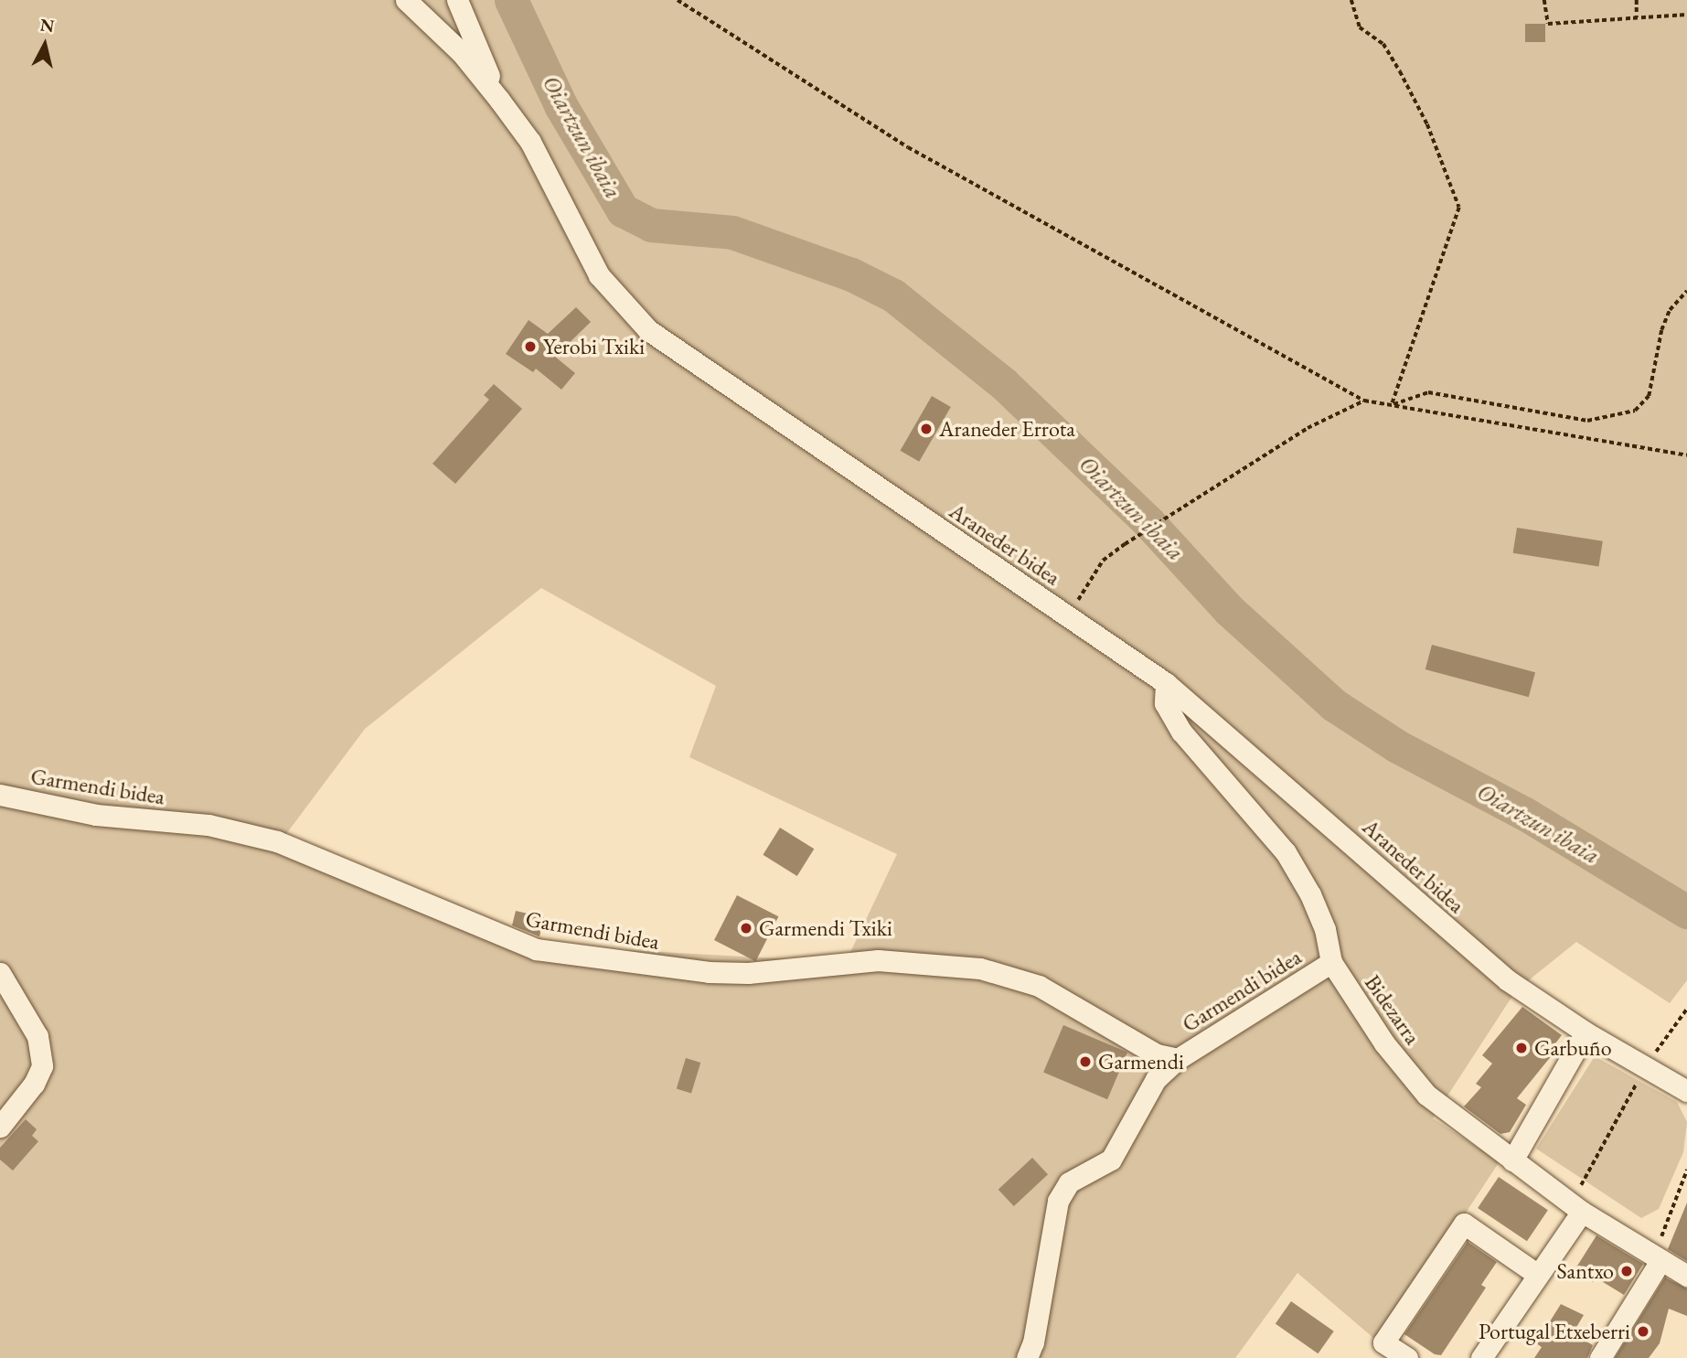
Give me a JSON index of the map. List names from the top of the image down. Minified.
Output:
{"streets":{"street":["Araneder bidea","Garmendi bidea","Bidezarra"]},"crossings":[["Araneder bidea","Bidezarra"],["Garmendi bidea","Bidezarra"]],"water":["Oiartzun ibaia"],"places":["Yerobi Txiki","Araneder Errota","Garmendi Txiki","Garbuño","Garmendi","Santxo","Portugal Etxeberri"],"north":"top"}
